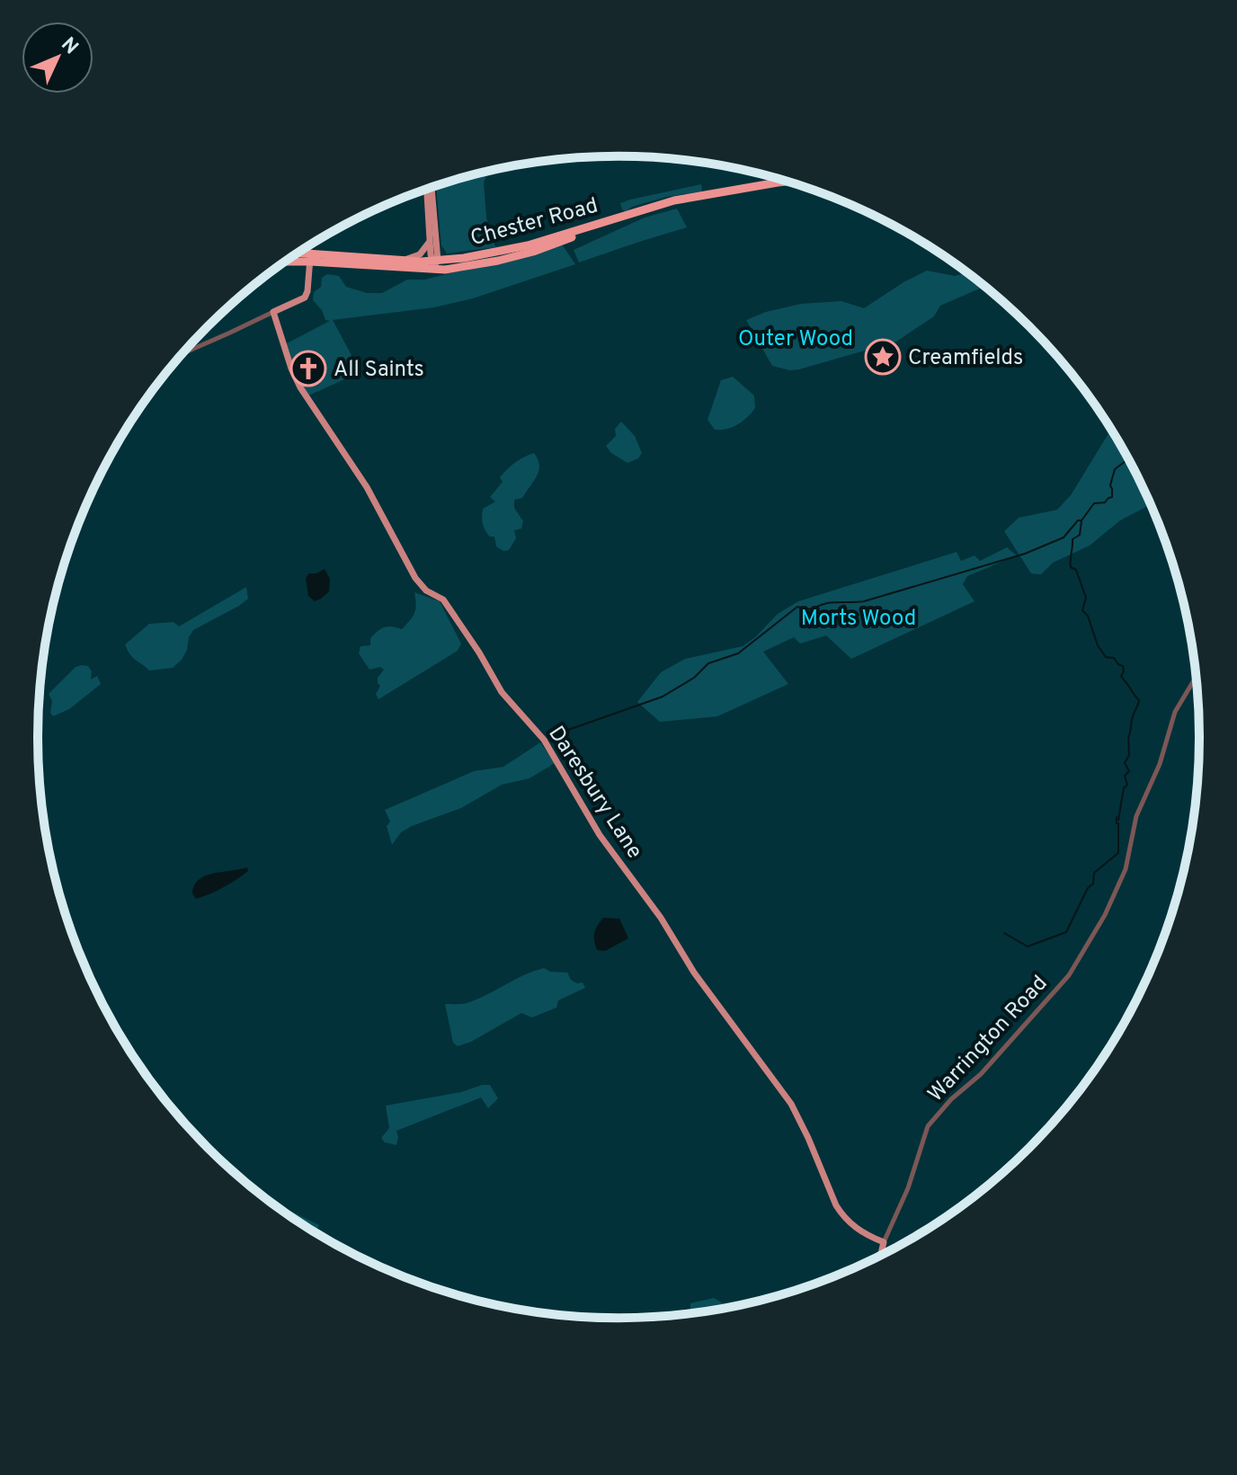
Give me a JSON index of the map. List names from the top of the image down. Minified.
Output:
{"streets":{"highway":["Chester Road"],"main road":["Daresbury Lane"],"street":["Warrington Road"]},"crossings":[["Daresbury Lane","Warrington Road"]],"parks":["Outer Wood","Morts Wood"],"places":{"place":["Creamfields"],"church":["All Saints"]},"north":"top right"}
